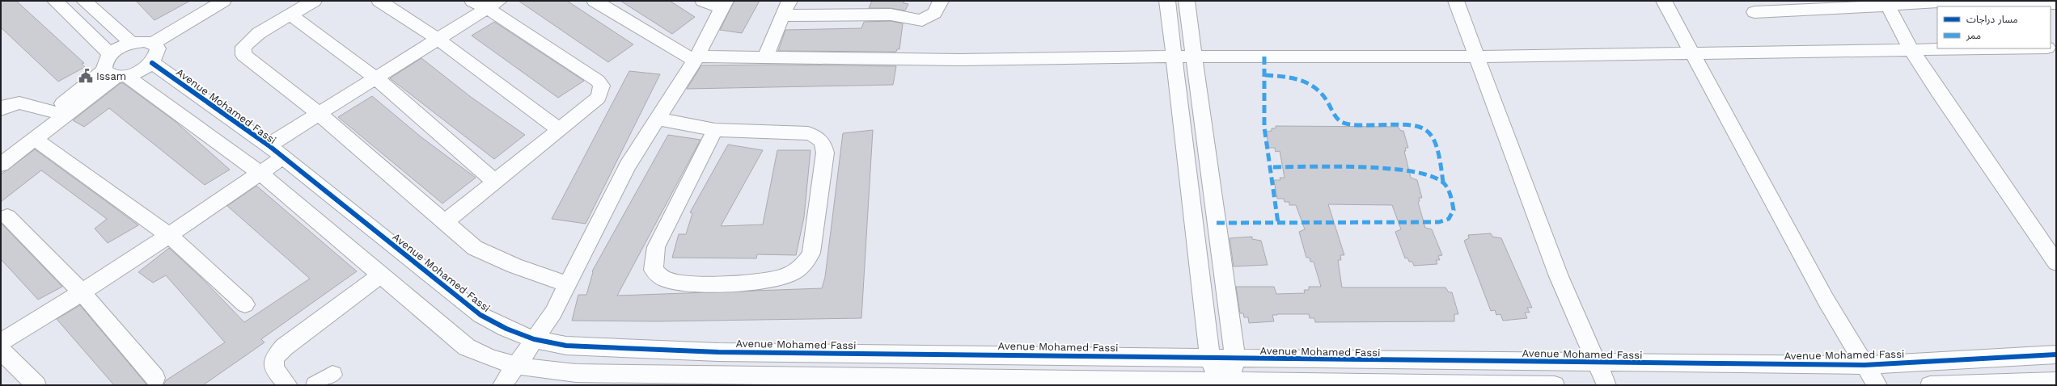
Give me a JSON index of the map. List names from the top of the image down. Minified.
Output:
{"streets":{"street":["Avenue Mohamed Fassi"]},"places":{"public building":["Issam"]},"legend":["مسار دراجات","ممر"]}
